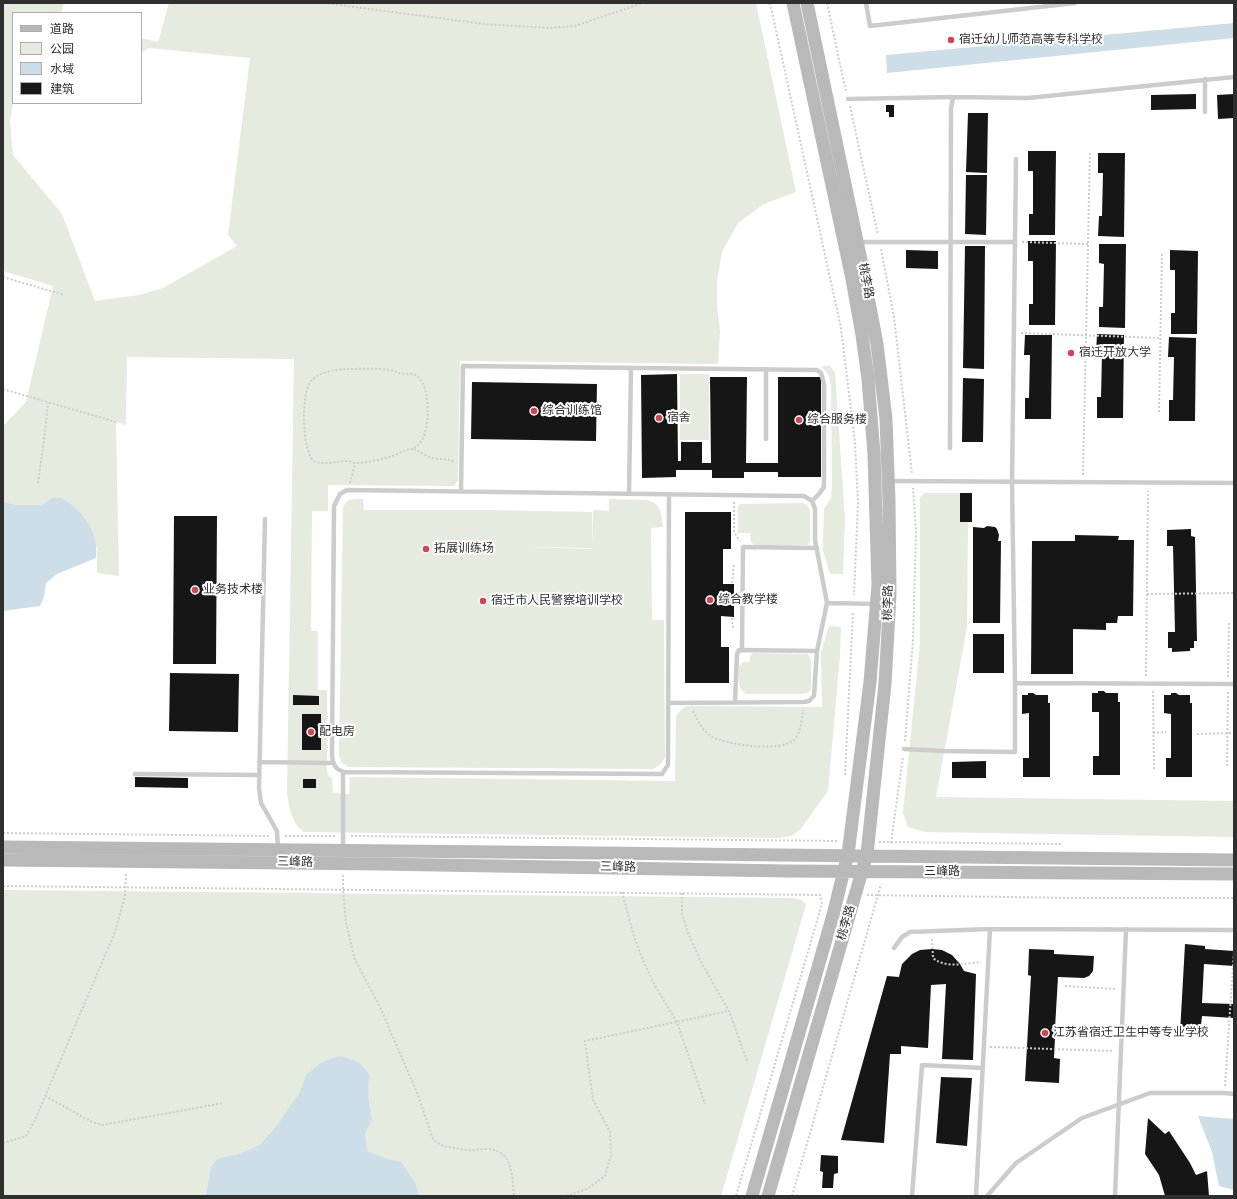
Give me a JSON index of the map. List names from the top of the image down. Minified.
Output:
{"streets":{"main road":["桃李路","三峰路"]},"crossings":[["桃李路","三峰路"]],"places":["宿迁幼儿师范高等专科学校","宿迁开放大学","综合训练馆","宿舍","综合服务楼","拓展训练场","业务技术楼","综合教学楼","宿迁市人民警察培训学校","配电房","江苏省宿迁卫生中等专业学校"],"legend":["道路","公园","水域","建筑"]}
